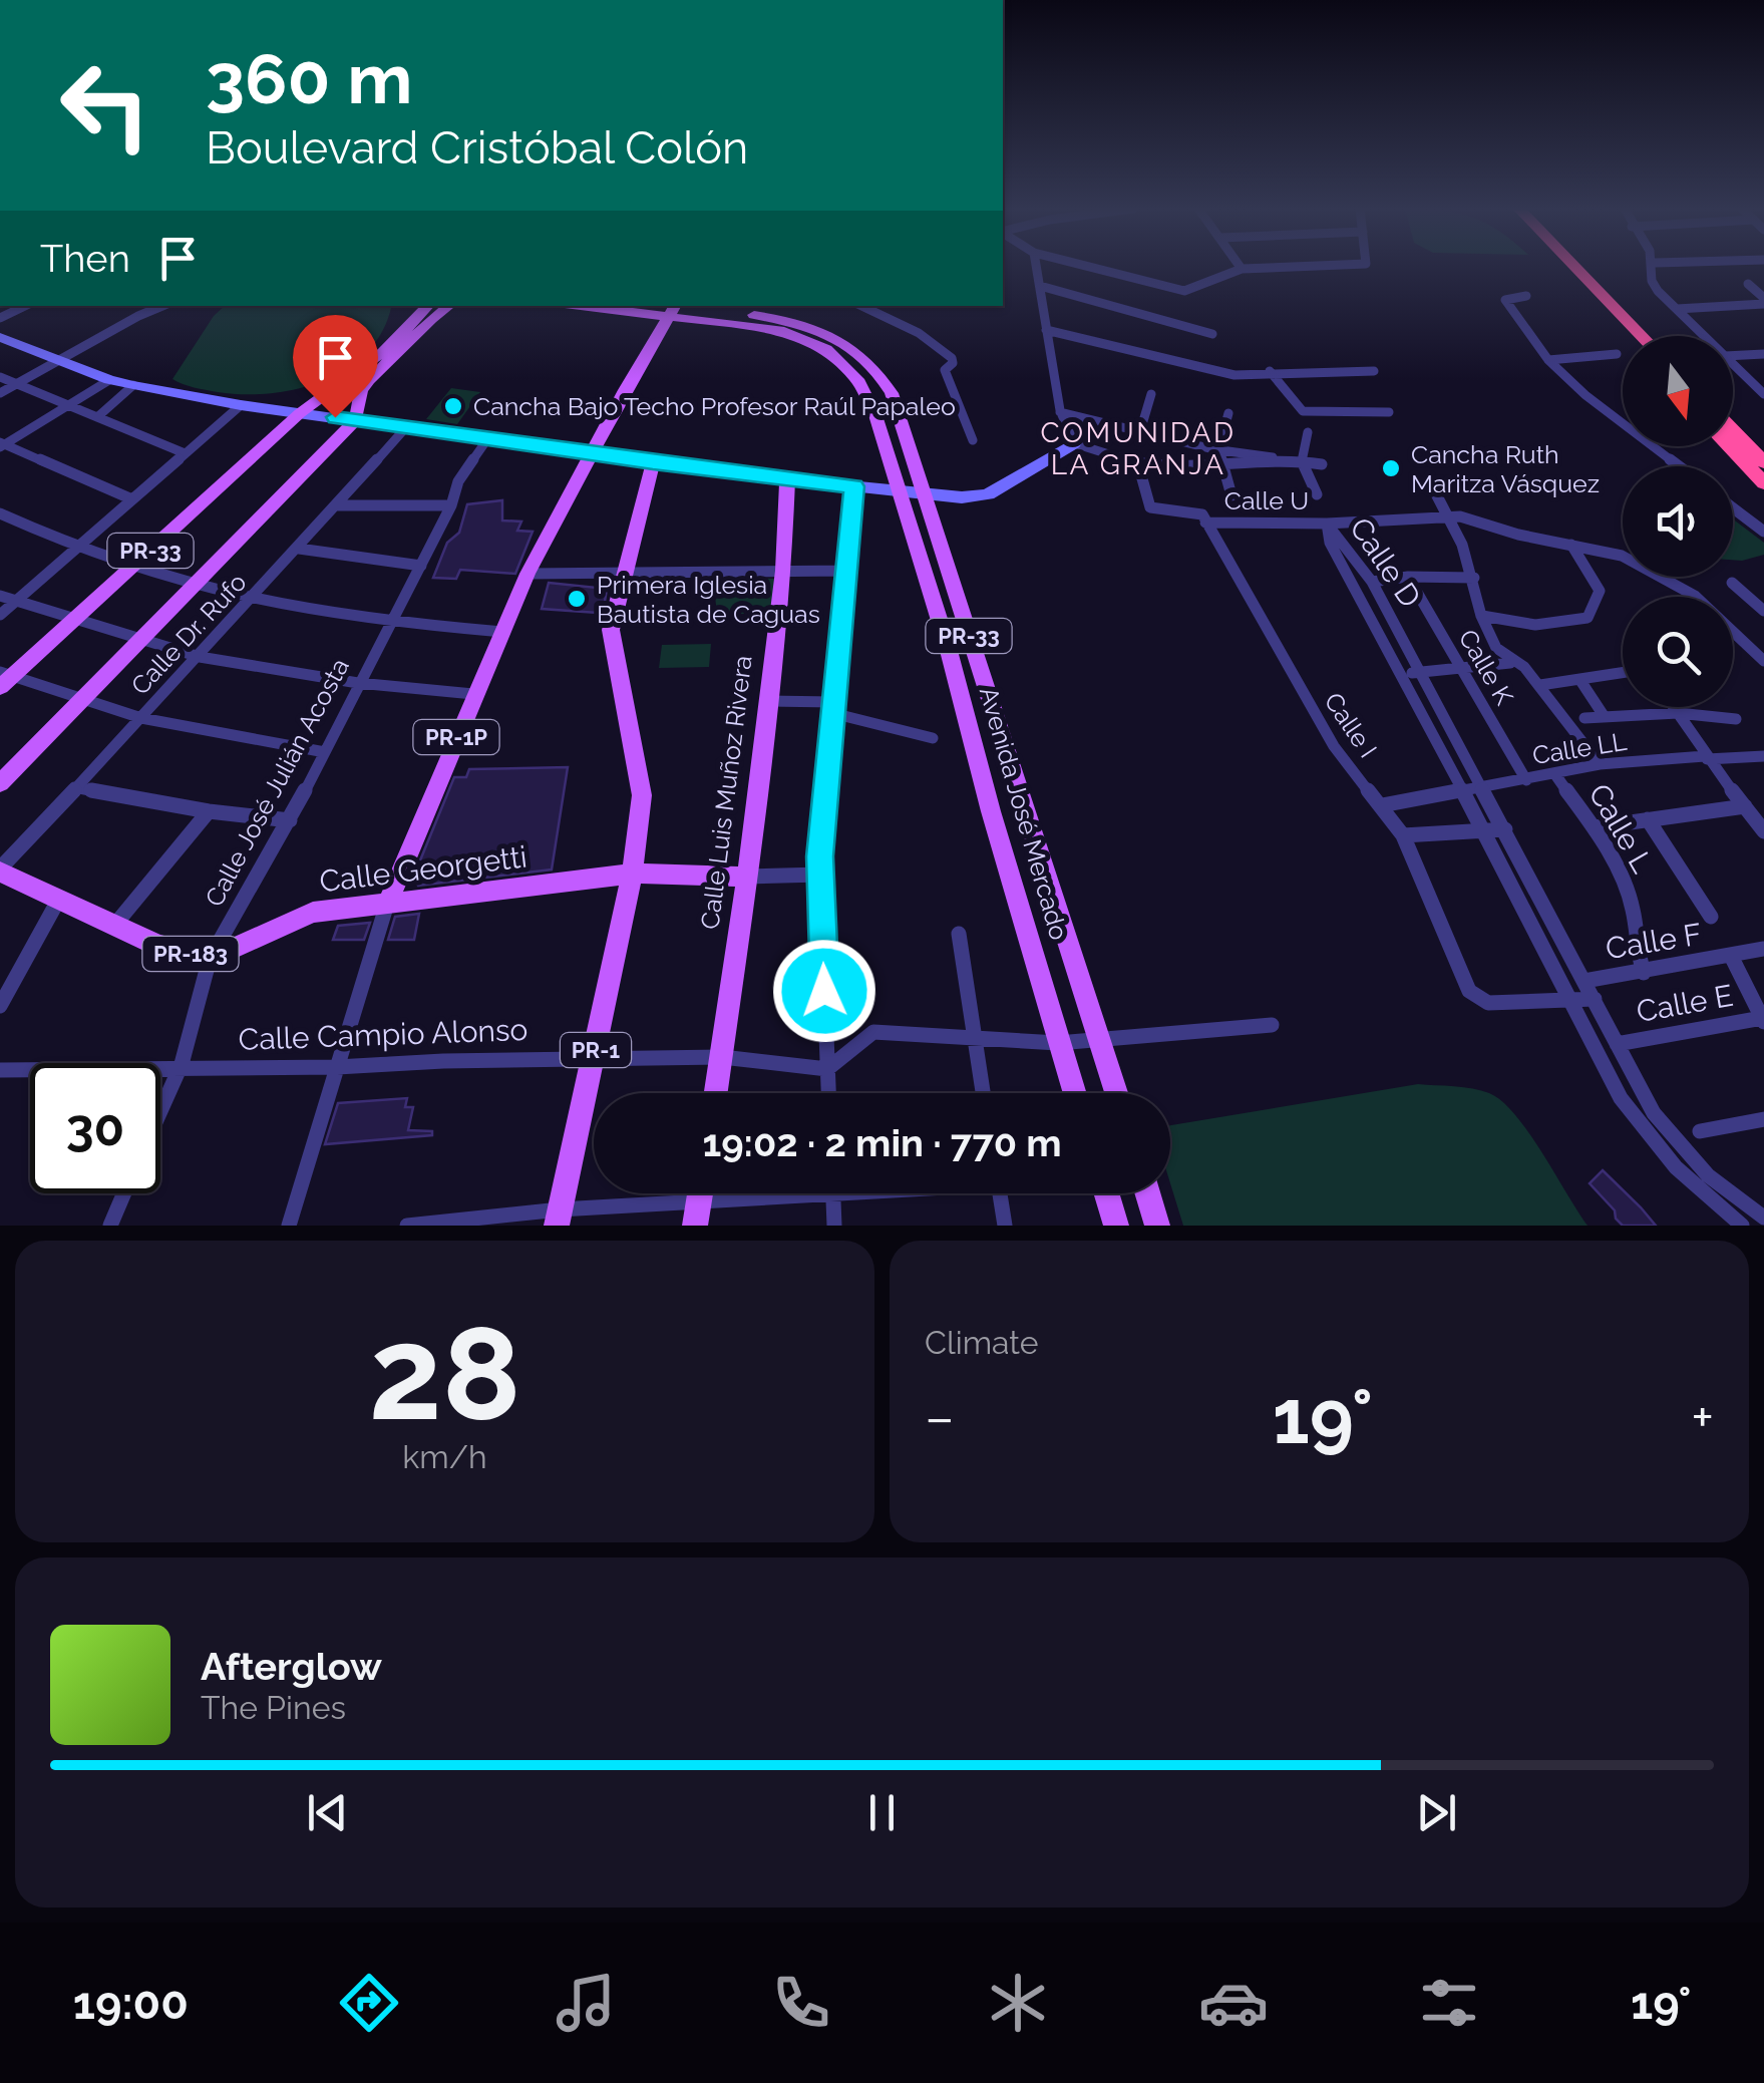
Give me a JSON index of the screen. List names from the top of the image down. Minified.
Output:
{"streets":{"main road":["PR-33","PR-1P","Calle Luis Muñoz Rivera","Avenida José Mercado","Calle Georgetti","PR-183","PR-1"],"street":["Calle U","Calle D","Calle Dr. Rufo","Calle K","Calle I","Calle LL","Calle José Julián Acosta","Calle L","Calle F","Calle E","Calle Campio Alonso"]},"crossings":[["Calle U","Calle D"],["Calle U","Calle I"],["Calle D","Calle I"],["Calle D","Calle LL"],["Calle D","Calle F"],["Calle D","Calle E"],["Calle Dr. Rufo","PR-183"],["Calle K","Calle LL"],["Calle I","Calle LL"],["PR-1P","Calle Georgetti"],["Calle LL","Calle L"],["Calle José Julián Acosta","Calle Georgetti"],["Calle José Julián Acosta","PR-183"],["Calle José Julián Acosta","Calle Campio Alonso"],["Calle Luis Muñoz Rivera","Calle Georgetti"],["Calle Luis Muñoz Rivera","Calle Campio Alonso"],["Calle L","Calle F"],["Calle Georgetti","PR-183"],["Calle Georgetti","PR-1"],["Calle Campio Alonso","PR-1"]],"districts":["COMUNIDAD LA GRANJA"],"places":["Cancha Bajo Techo Profesor Raúl Papaleo","Cancha Ruth Maritza Vásquez","Primera Iglesia Bautista de Caguas"],"north":"bottom","page":{"turn":["360 m","Boulevard Cristóbal Colón"],"then":"Then","limit":"30","trip":"19:02 · 2 min · 770 m","tile":[["28","km/h"],"Climate"],"heat":["−","19°","+"],"song":["Afterglow","The Pines"],"tabs":["19:00","19°"]}}
